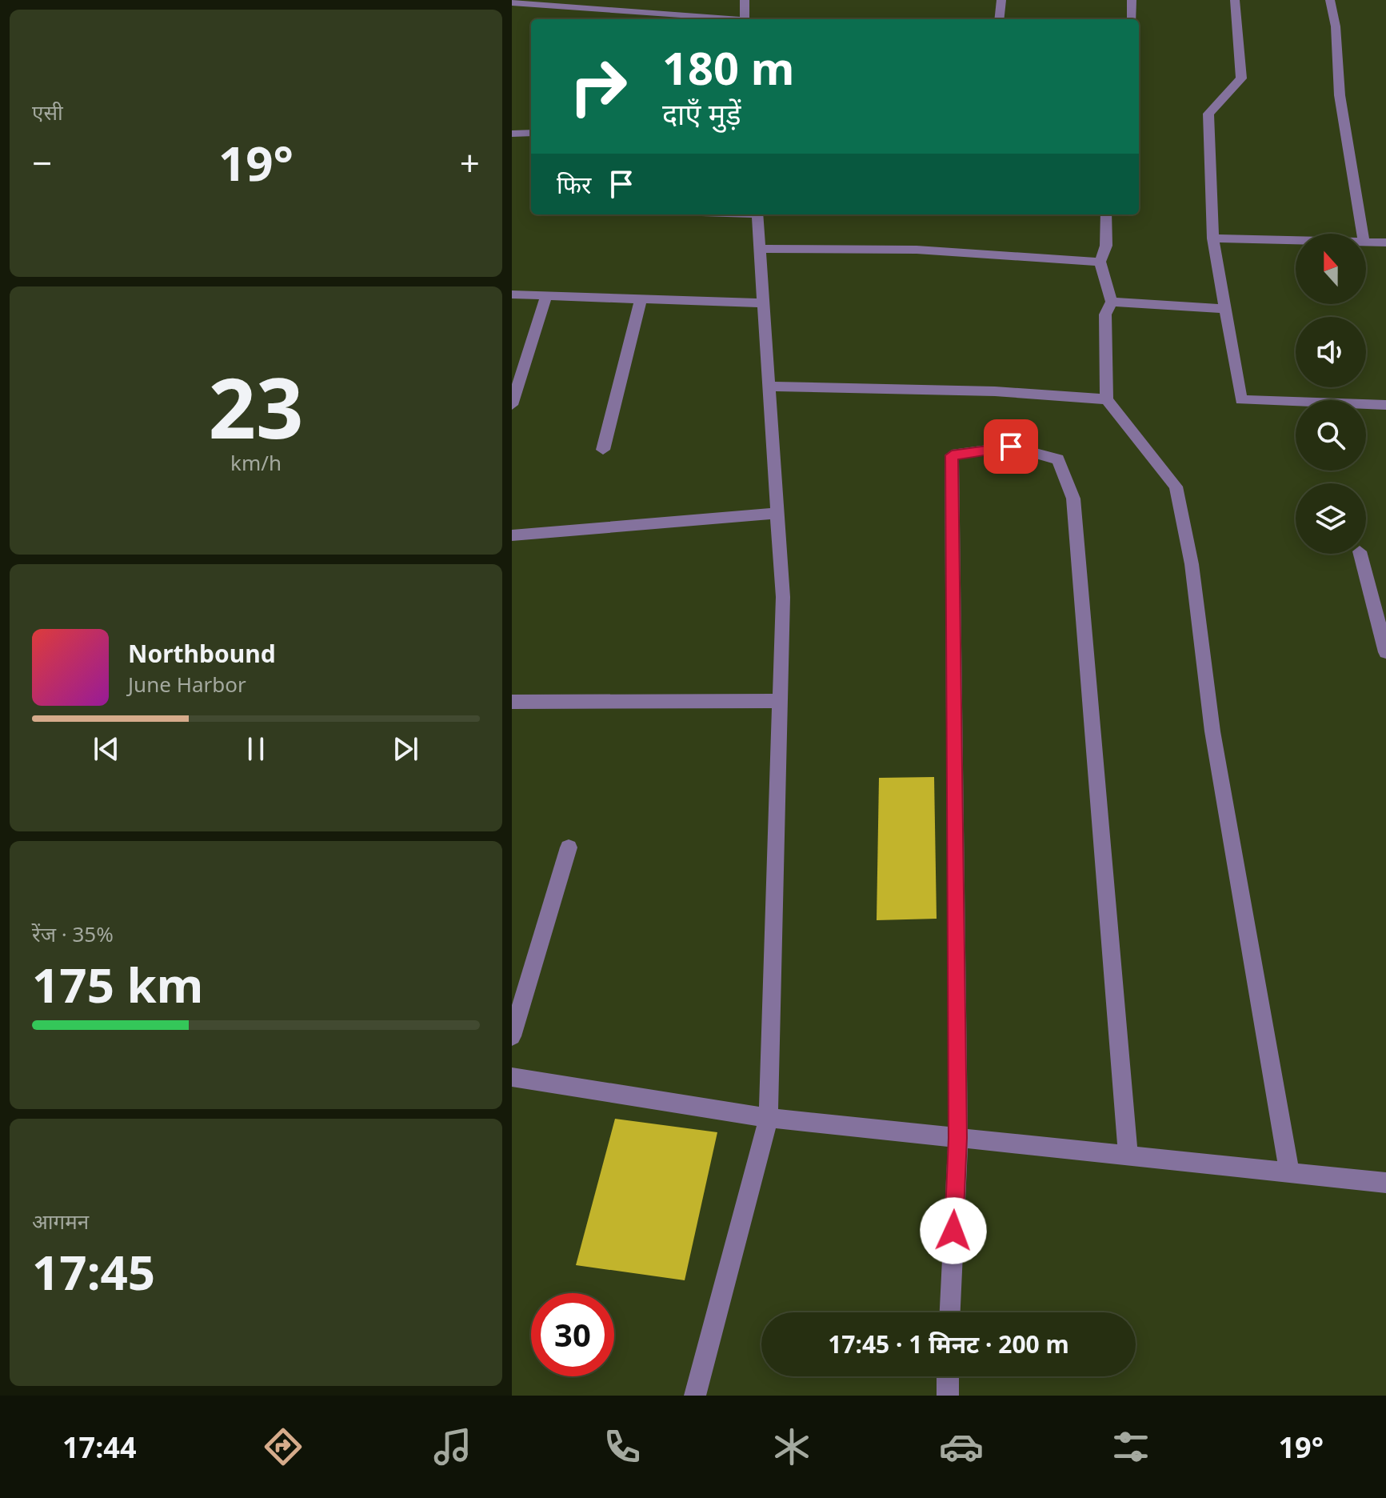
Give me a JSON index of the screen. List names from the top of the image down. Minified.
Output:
{"north":"top","page":{"tile":["एसी",["23","km/h"],["रेंज · 35%","175 km"],["आगमन","17:45"]],"turn":["180 m","दाएँ मुड़ें"],"heat":["−","19°","+"],"then":"फिर","song":["Northbound","June Harbor"],"limit":"30","trip":"17:45 · 1 मिनट · 200 m","tabs":["17:44","19°"]}}
